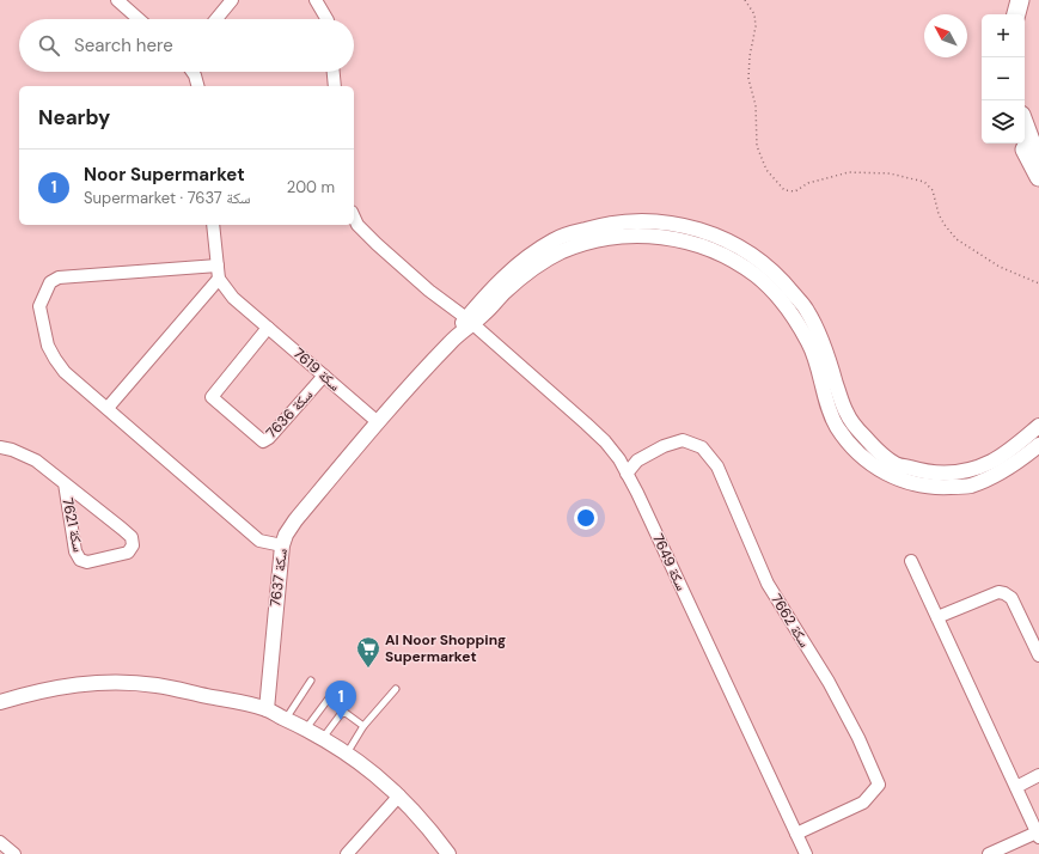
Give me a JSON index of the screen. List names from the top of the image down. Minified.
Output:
{"streets":{"street":["سكة 7619","سكة 7636","سكة 7621","سكة 7649","سكة 7637","سكة 7662"]},"crossings":[["سكة 7619","سكة 7636"],["سكة 7619","سكة 7637"],["سكة 7649","سكة 7662"]],"places":{"supermarket":["Al Noor Shopping Supermarket"]},"north":"top left","page":{"map_buttons":["+","−"],"search":"Search here","heading":"Nearby","list":[{"mark":"1","name":"Noor Supermarket","note":"Supermarket · سكة 7637","value":"200 m"}],"pins":"1"}}
